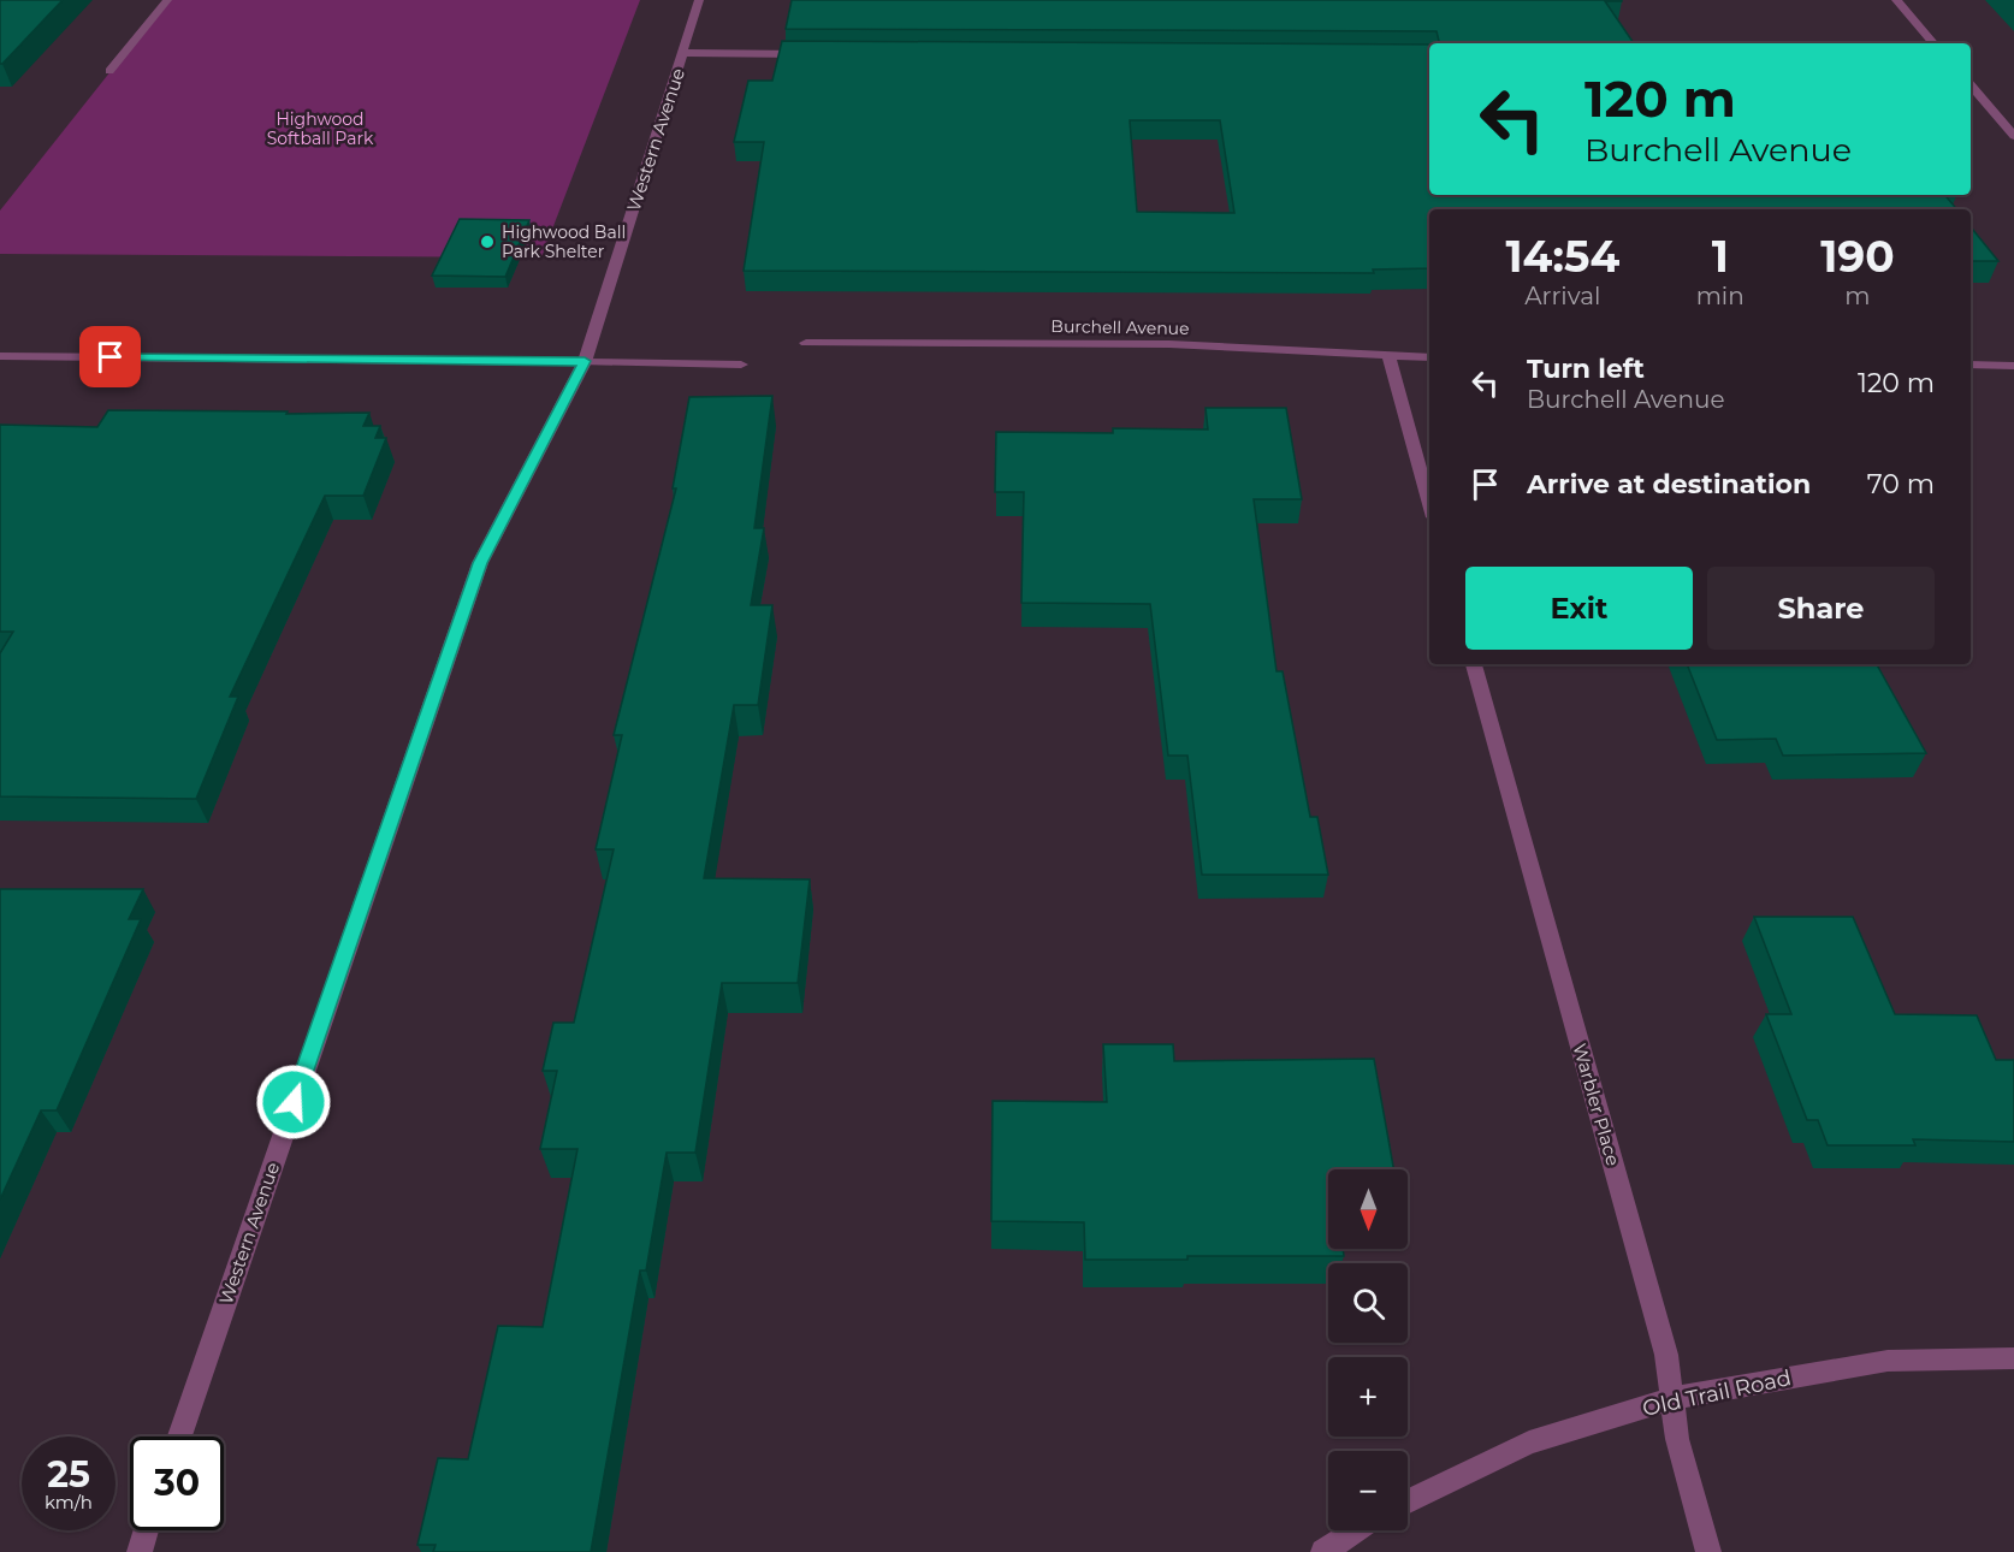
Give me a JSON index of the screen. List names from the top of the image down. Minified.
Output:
{"streets":{"street":["Western Avenue","Burchell Avenue","Warbler Place","Old Trail Road"]},"crossings":[["Warbler Place","Old Trail Road"]],"parks":["Highwood Softball Park"],"places":["Highwood Ball Park Shelter"],"north":"bottom","page":{"turn":["120 m","Burchell Avenue"],"eta":["14:54","Arrival","1","min","190","m"],"list":[{"name":"Turn left","note":"Burchell Avenue","value":"120 m"},{"name":"Arrive at destination","value":"70 m"}],"buttons":["Exit","Share"],"map_buttons":["+","−"],"speed":"25 km/h","limit":"30"}}
